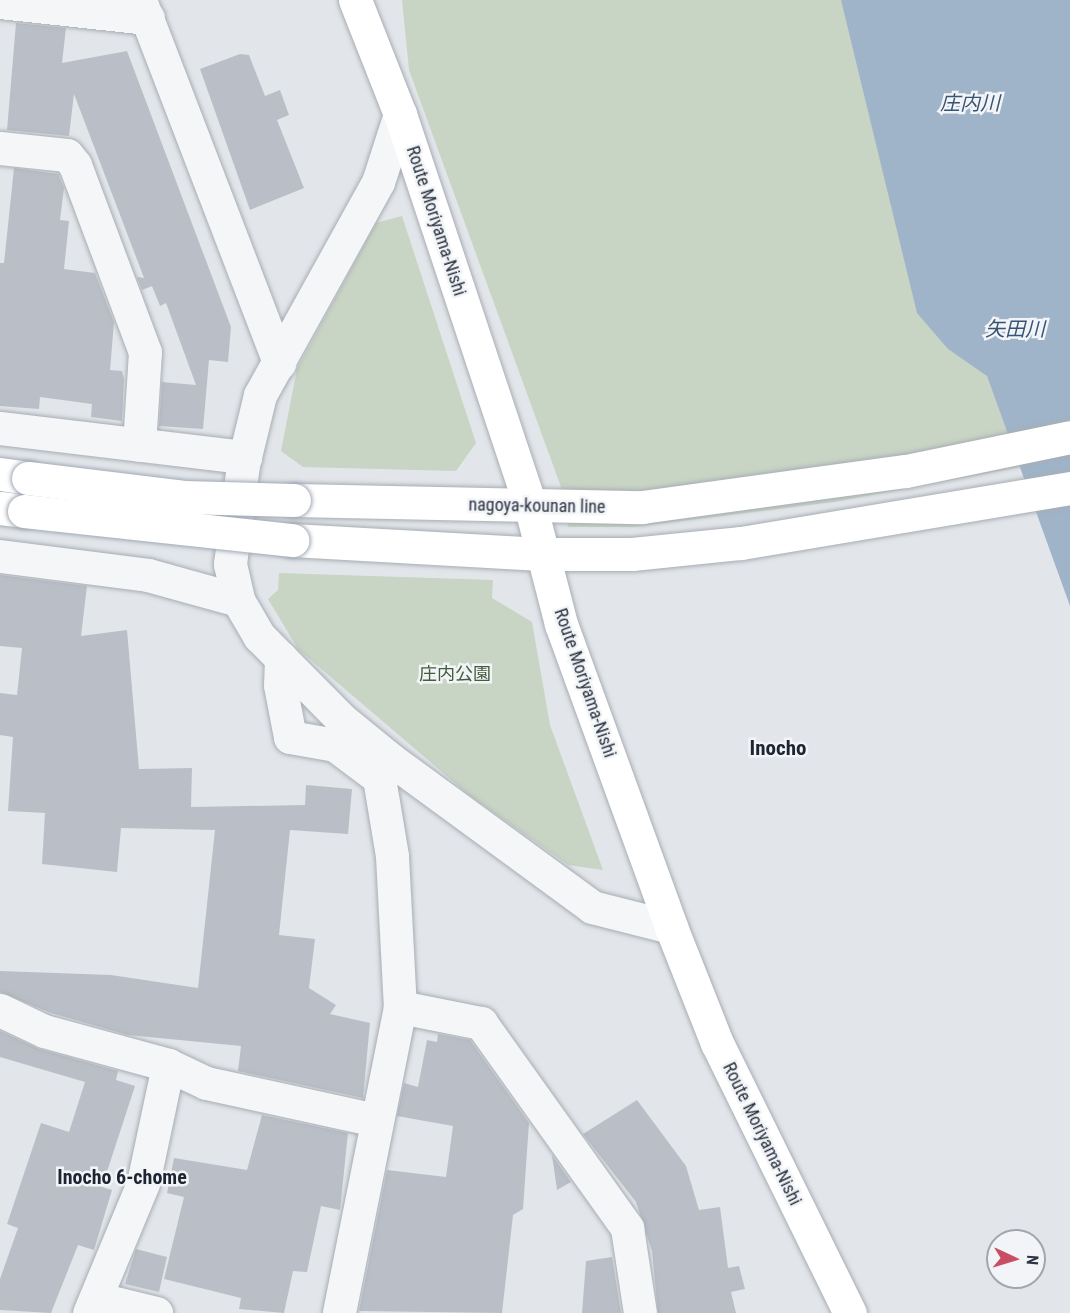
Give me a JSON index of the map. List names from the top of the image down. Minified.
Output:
{"streets":{"main road":["Route Moriyama-Nishi","nagoya-kounan line"]},"crossings":[["Route Moriyama-Nishi","nagoya-kounan line"]],"districts":["Inocho","Inocho 6-chome"],"water":["庄内川","矢田川"],"parks":["庄内公園"],"north":"right"}
